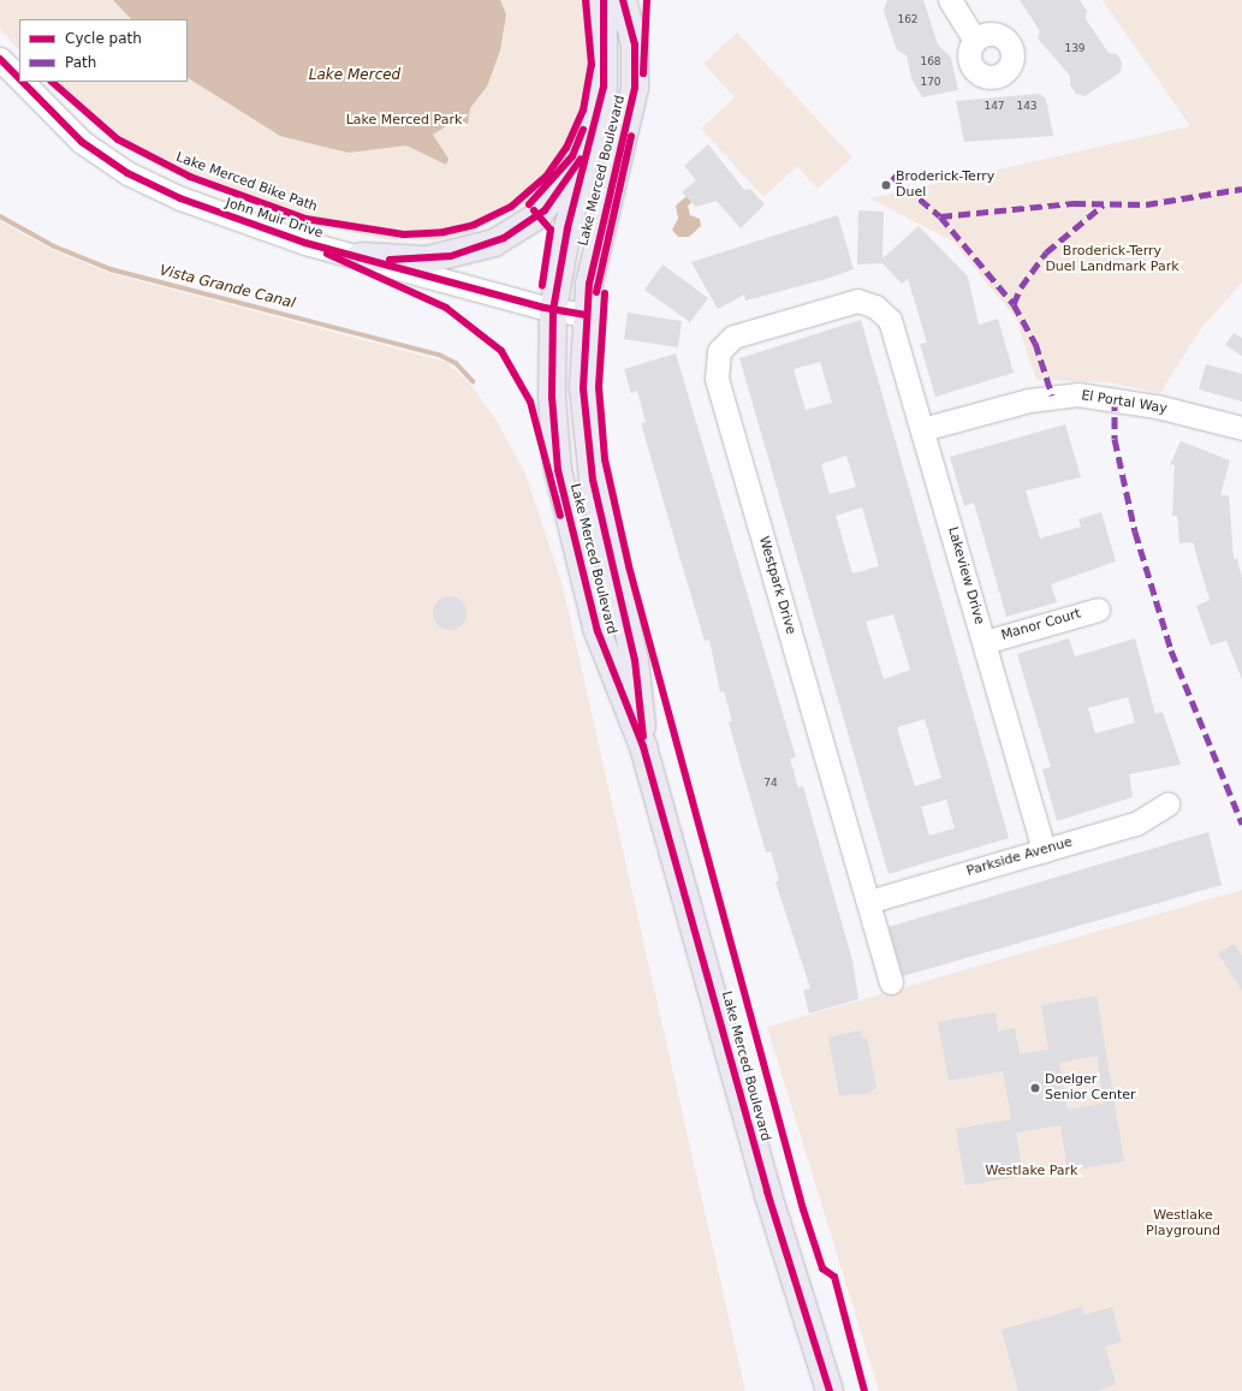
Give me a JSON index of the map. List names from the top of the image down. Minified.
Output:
{"streets":{"main road":["Lake Merced Boulevard"],"street":["John Muir Drive","El Portal Way","Lakeview Drive","Westpark Drive","Manor Court","Parkside Avenue"],"cycle path":["Lake Merced Bike Path"]},"crossings":[["Lake Merced Boulevard","John Muir Drive"],["El Portal Way","Lakeview Drive"],["Lakeview Drive","Westpark Drive"],["Lakeview Drive","Manor Court"],["Lakeview Drive","Parkside Avenue"],["Westpark Drive","Parkside Avenue"]],"water":["Lake Merced","Vista Grande Canal"],"parks":["Lake Merced Park","Broderick-Terry Duel Landmark Park","Westlake Park","Westlake Playground"],"places":["Broderick-Terry Duel","Doelger Senior Center"],"house_numbers":["162","139","168","170","147","143","74"],"legend":["Cycle path","Path"]}
